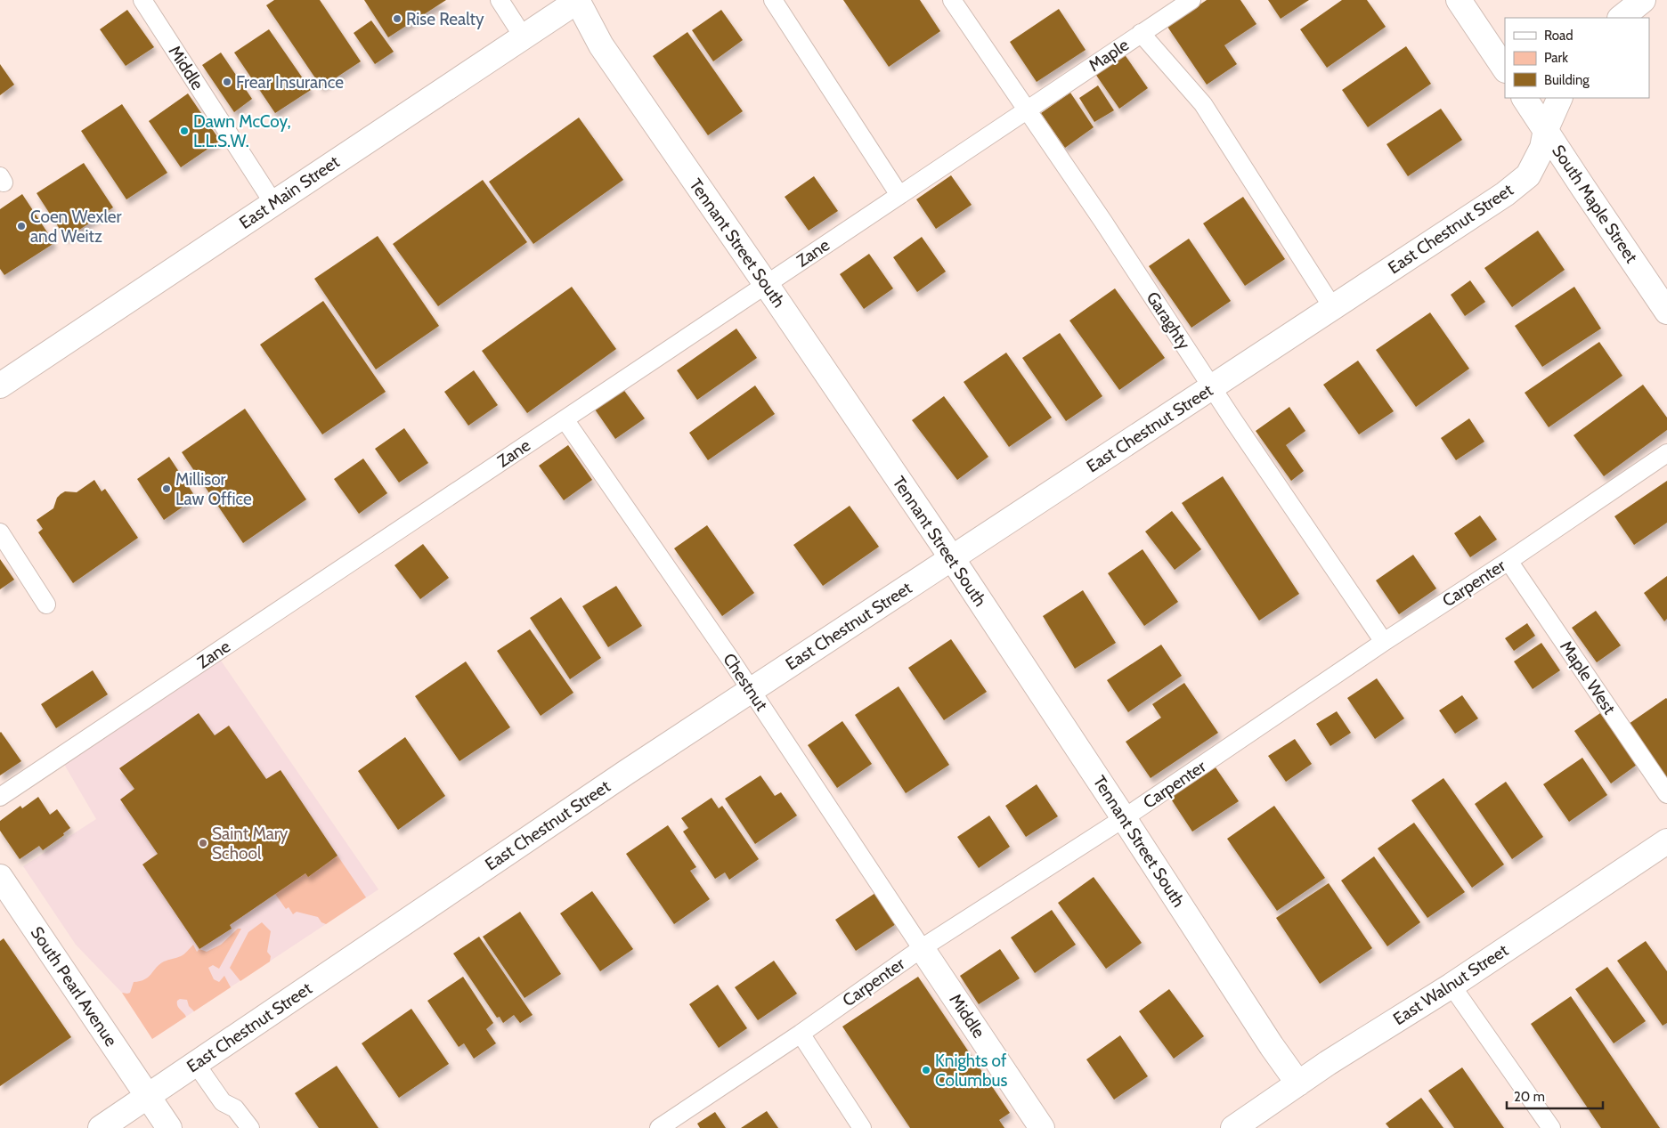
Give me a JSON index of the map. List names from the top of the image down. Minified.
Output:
{"streets":{"street":["Middle","East Main Street","South Maple Street","East Chestnut Street","Tennant Street South","East Walnut Street","South Pearl Avenue"],"lane":["Maple","Zane","Garaghty","Carpenter","Maple West","Chestnut"]},"crossings":[["Maple","Zane"],["Maple","Garaghty"],["Middle","East Main Street"],["Middle","Carpenter"],["Middle","Chestnut"],["East Main Street","Tennant Street South"],["South Maple Street","East Chestnut Street"],["East Chestnut Street","Tennant Street South"],["East Chestnut Street","Garaghty"],["East Chestnut Street","Chestnut"],["East Chestnut Street","South Pearl Avenue"],["Tennant Street South","Zane"],["Tennant Street South","Carpenter"],["Tennant Street South","East Walnut Street"],["Zane","Garaghty"],["Zane","Chestnut"],["Garaghty","Carpenter"],["Carpenter","Maple West"],["Carpenter","Chestnut"]],"places":["Rise Realty","Frear Insurance","Dawn McCoy, L.L.S.W.","Coen Wexler and Weitz","Millisor Law Office","Saint Mary School","Knights of Columbus"],"legend":["Road","Park","Building"],"scale_bar":"20 m"}
